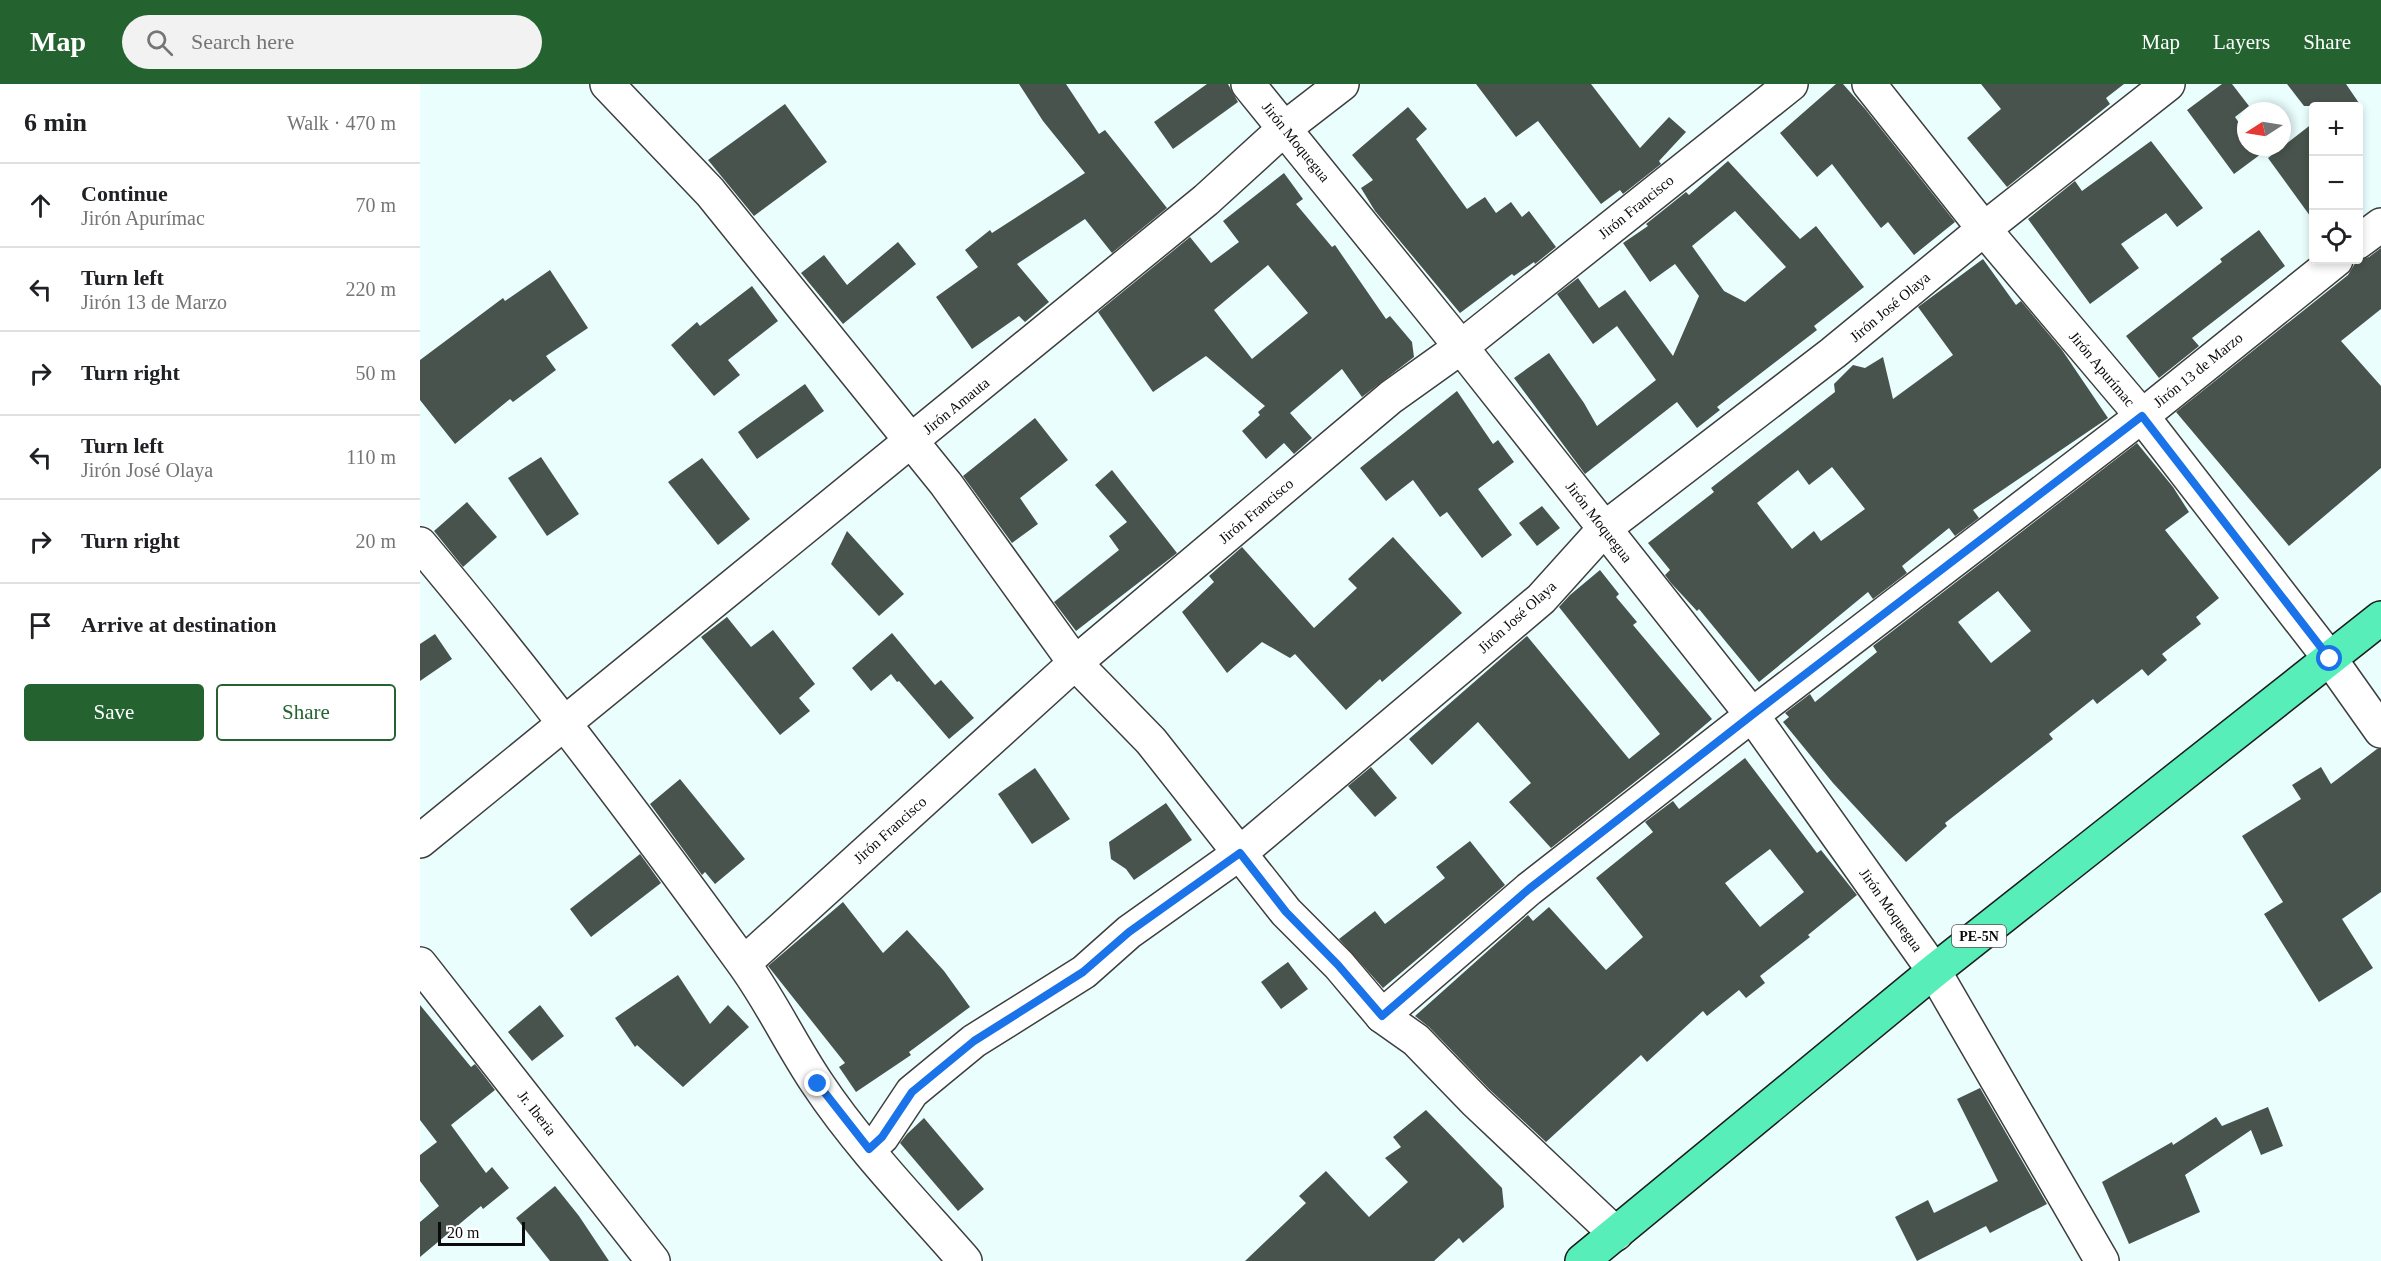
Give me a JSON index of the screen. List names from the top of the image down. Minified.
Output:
{"streets":{"highway":["PE-5N"],"street":["Jirón Moquegua","Jirón Francisco","Jirón José Olaya","Jirón Apurímac","Jirón 13 de Marzo","Jirón Amauta","Jr. Iberia"]},"crossings":[["Jirón Moquegua","Jirón Francisco"],["Jirón Moquegua","Jirón José Olaya"],["Jirón Moquegua","Jirón 13 de Marzo"],["Jirón Moquegua","Jirón Amauta"],["Jirón Moquegua","PE-5N"],["Jirón José Olaya","Jirón Apurímac"],["Jirón Apurímac","Jirón 13 de Marzo"],["Jirón Apurímac","PE-5N"]],"scale_bar":"20 m","north":"left","page":{"header":"Map","search":"Search here","nav":["Map","Layers","Share"],"heading":["6 min","Walk · 470 m"],"map_buttons":["+","−"],"list":[["Continue","Jirón Apurímac","70 m"],["Turn left","Jirón 13 de Marzo","220 m"],["Turn right","50 m"],["Turn left","Jirón José Olaya","110 m"],["Turn right","20 m"],"Arrive at destination"],"buttons":["Save","Share"],"scale":"20 m"}}
